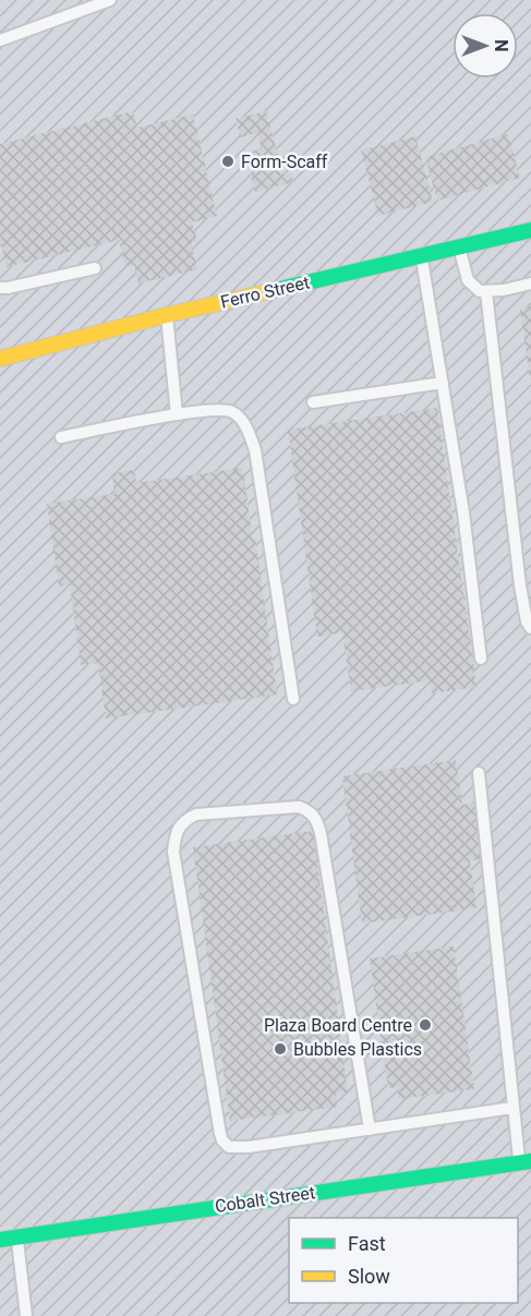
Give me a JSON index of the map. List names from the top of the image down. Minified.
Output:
{"streets":{"street":["Ferro Street","Cobalt Street"]},"places":["Form-Scaff","Plaza Board Centre","Bubbles Plastics"],"legend":["Fast","Slow"],"north":"right"}
